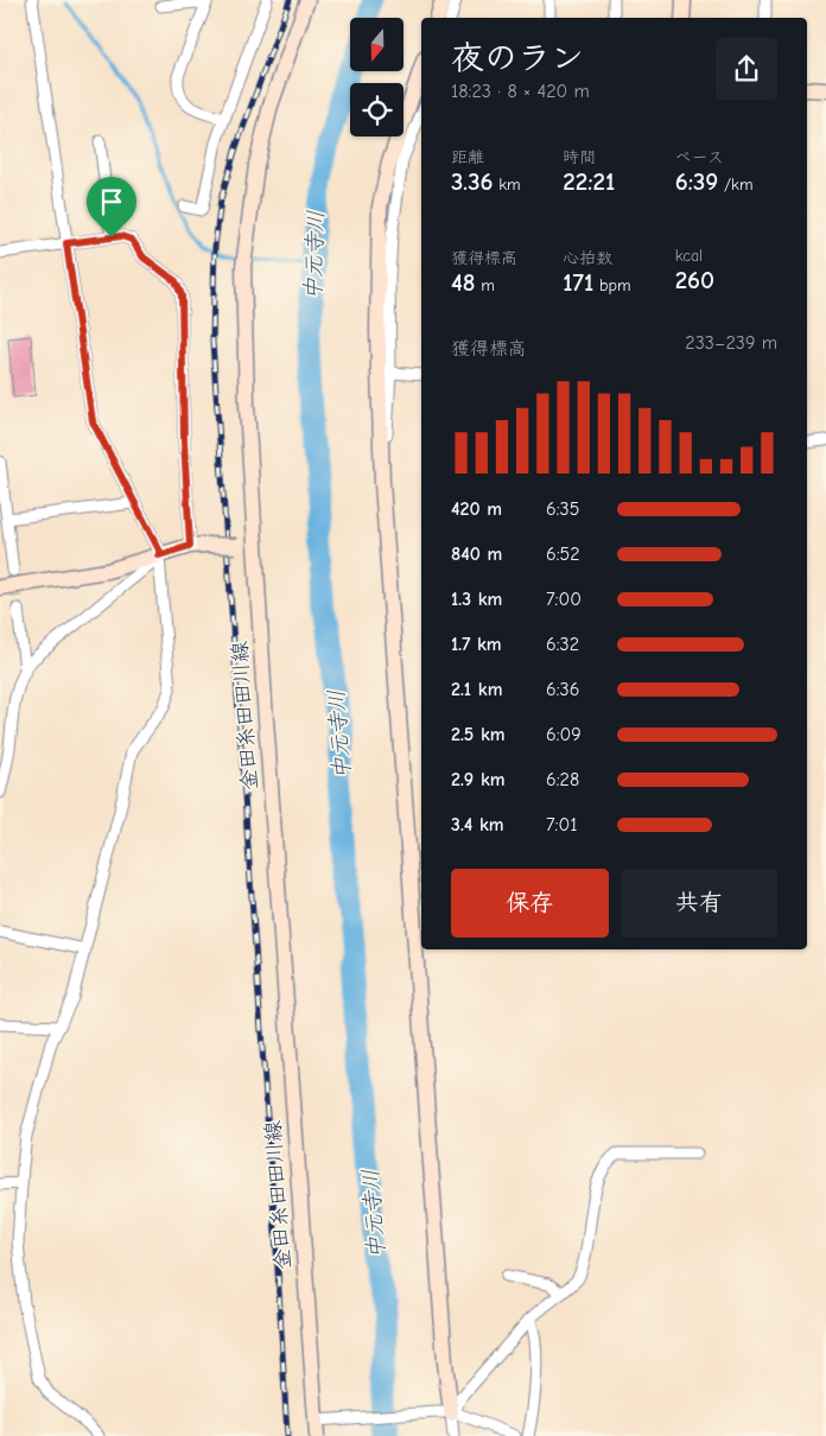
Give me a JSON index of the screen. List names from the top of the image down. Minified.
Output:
{"streets":{"street":["金田糸田田川線"]},"water":["中元寺川"],"north":"bottom","page":{"heading":["夜のラン","18:23 · 8 × 420 m"],"stats":[["距離","3.36 km"],["時間","22:21"],["ペース","6:39 /km"],["獲得標高","48 m"],["心拍数","171 bpm"],["kcal","260"]],"chart":["獲得標高","233–239 m"],"list":[{"name":"420 m","note":"6:35"},{"name":"840 m","note":"6:52"},{"name":"1.3 km","note":"7:00"},{"name":"1.7 km","note":"6:32"},{"name":"2.1 km","note":"6:36"},{"name":"2.5 km","note":"6:09"},{"name":"2.9 km","note":"6:28"},{"name":"3.4 km","note":"7:01"}],"buttons":["保存","共有"]}}
